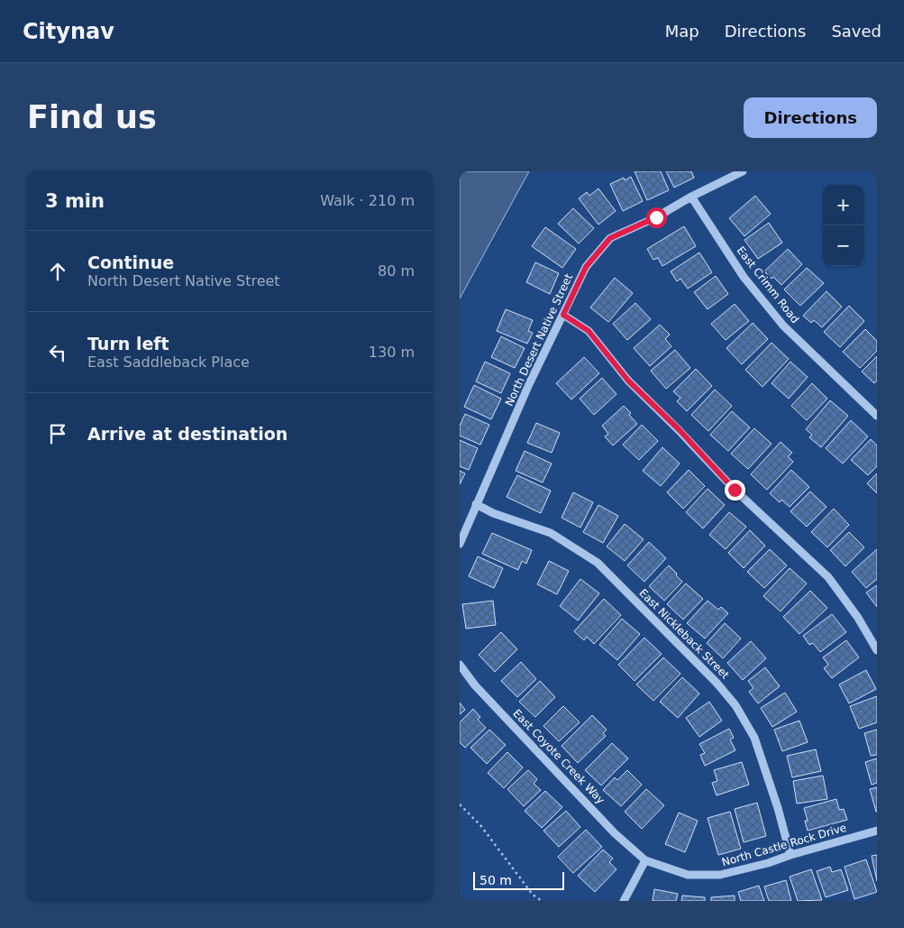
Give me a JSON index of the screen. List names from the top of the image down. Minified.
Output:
{"streets":{"street":["East Crimm Road","North Desert Native Street","East Nickleback Street","East Coyote Creek Way","North Castle Rock Drive"]},"crossings":[["East Crimm Road","North Desert Native Street"],["North Desert Native Street","East Nickleback Street"],["East Nickleback Street","North Castle Rock Drive"],["East Coyote Creek Way","North Castle Rock Drive"]],"scale_bar":"50 m","page":{"header":"Citynav","nav":["Map","Directions","Saved"],"buttons":"Directions","title":"Find us","heading":["3 min","Walk · 210 m"],"map_buttons":["+","−"],"list":[["Continue","North Desert Native Street","80 m"],["Turn left","East Saddleback Place","130 m"],"Arrive at destination"],"scale":"50 m"}}
